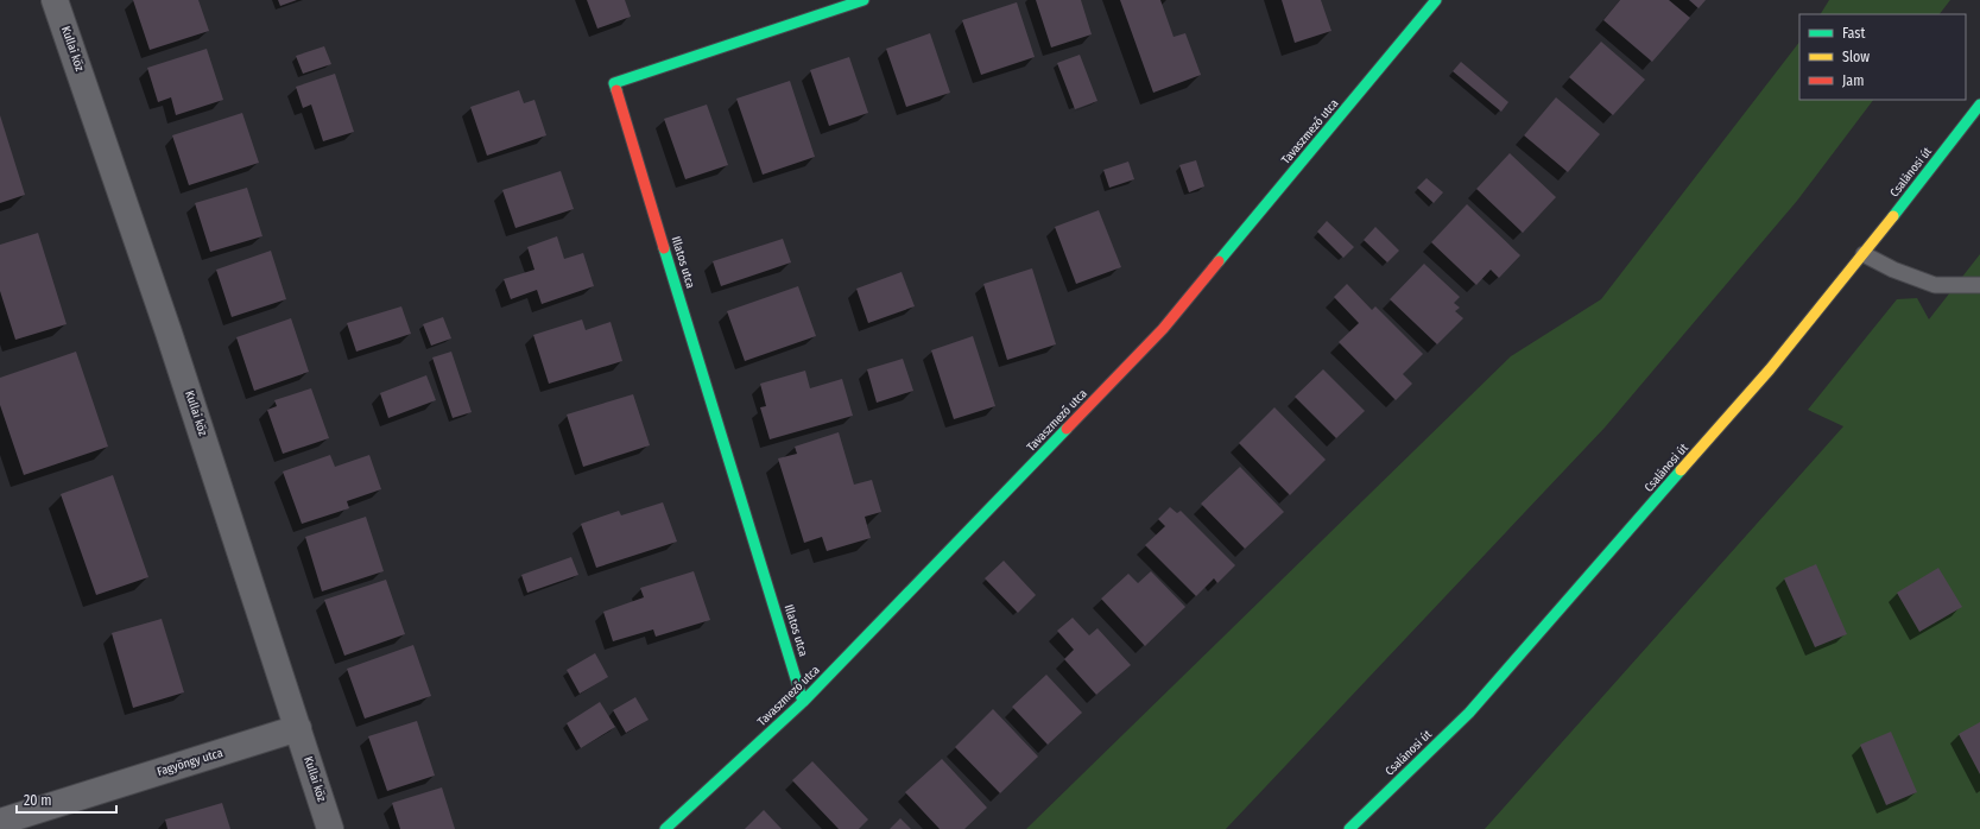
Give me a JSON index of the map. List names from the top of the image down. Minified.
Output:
{"streets":{"street":["Kullai köz","Tavaszmező utca","Csalánosi út","Illatos utca","Fagyöngy utca"]},"crossings":[["Kullai köz","Fagyöngy utca"],["Tavaszmező utca","Illatos utca"]],"legend":["Fast","Slow","Jam"],"scale_bar":"20 m"}
